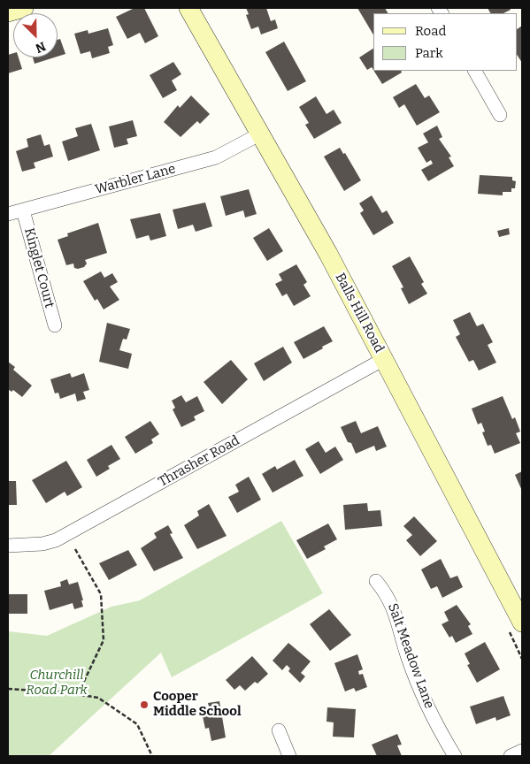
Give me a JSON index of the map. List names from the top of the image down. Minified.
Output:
{"streets":{"street":["Warbler Lane","Kinglet Court","Balls Hill Road","Thrasher Road","Salt Meadow Lane"]},"crossings":[["Warbler Lane","Kinglet Court"],["Warbler Lane","Balls Hill Road"],["Balls Hill Road","Thrasher Road"]],"parks":["Churchill Road Park"],"places":["Cooper Middle School"],"legend":["Road","Park"],"north":"bottom right"}
